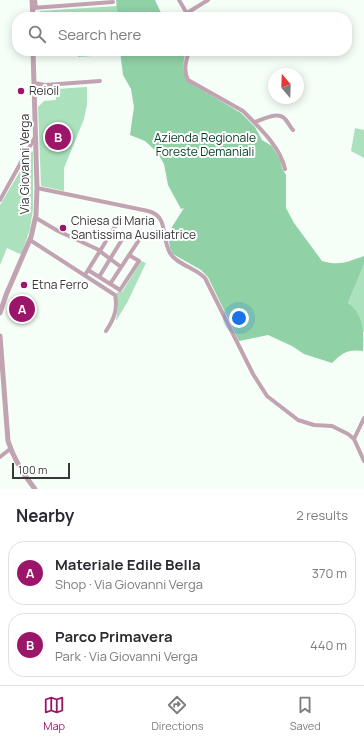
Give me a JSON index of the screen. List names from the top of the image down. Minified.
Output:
{"streets":{"street":["Via Giovanni Verga"]},"parks":["Azienda Regionale Foreste Demaniali"],"places":["Reioil","Chiesa di Maria Santissima Ausiliatrice","Etna Ferro"],"scale_bar":"100 m","north":"top","page":{"search":"Search here","pins":["B","A"],"scale":"100 m","heading":["Nearby","2 results"],"list":[{"mark":"A","name":"Materiale Edile Bella","note":"Shop · Via Giovanni Verga","value":"370 m"},{"mark":"B","name":"Parco Primavera","note":"Park · Via Giovanni Verga","value":"440 m"}],"nav":["Map","Directions","Saved"]}}
